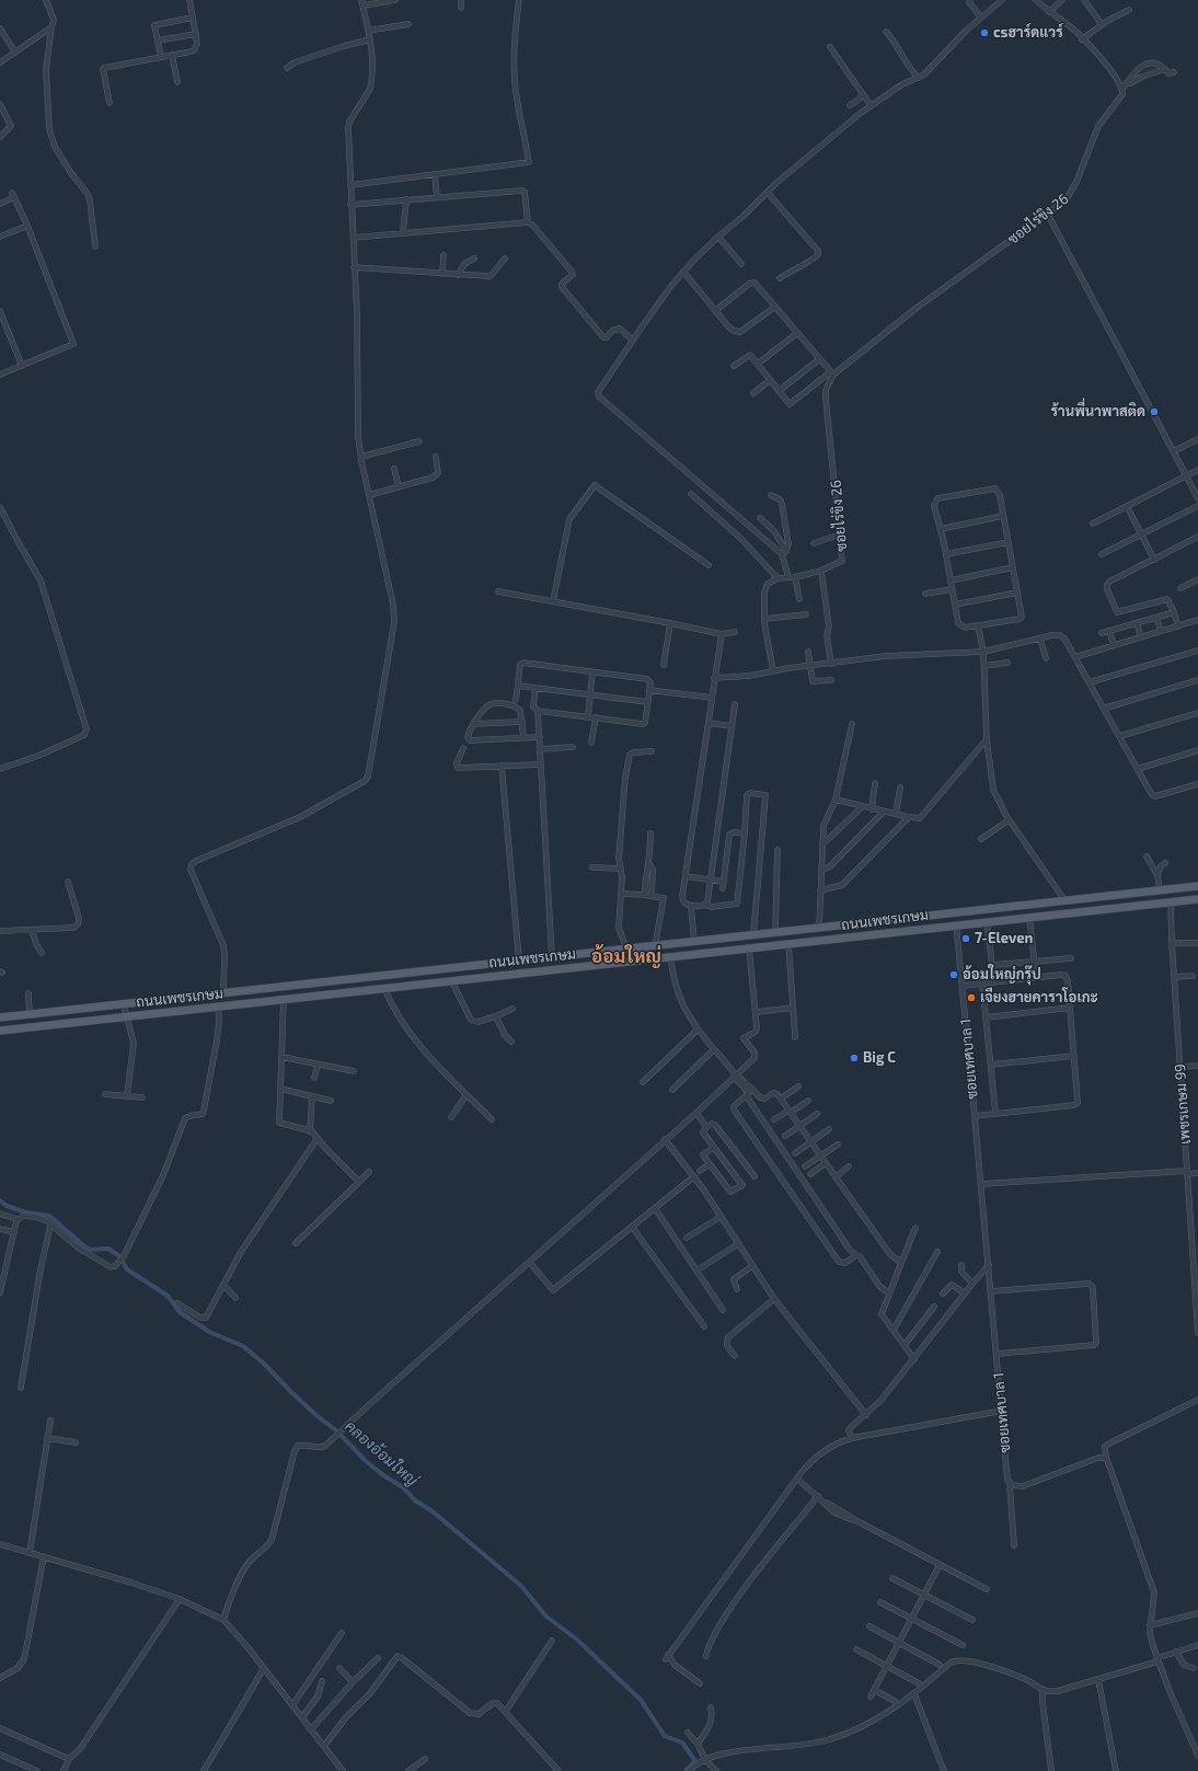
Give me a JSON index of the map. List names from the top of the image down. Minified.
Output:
{"streets":{"main road":["ถนนเพชรเกษม"],"street":["ซอยไร่ขิง 26","ซอยเทศบาล 1","เพชรเกษม 99"]},"crossings":[["ถนนเพชรเกษม","ซอยเทศบาล 1"],["ถนนเพชรเกษม","เพชรเกษม 99"]],"districts":["อ้อมใหญ่"],"water":["คลองอ้อมใหญ่"],"places":["csฮาร์ดแวร์","ร้านพี่นาพาสติด","7-Eleven","อ้อมใหญ่กรุ๊ป","เจียงฮายคาราโอเกะ","Big C"]}
